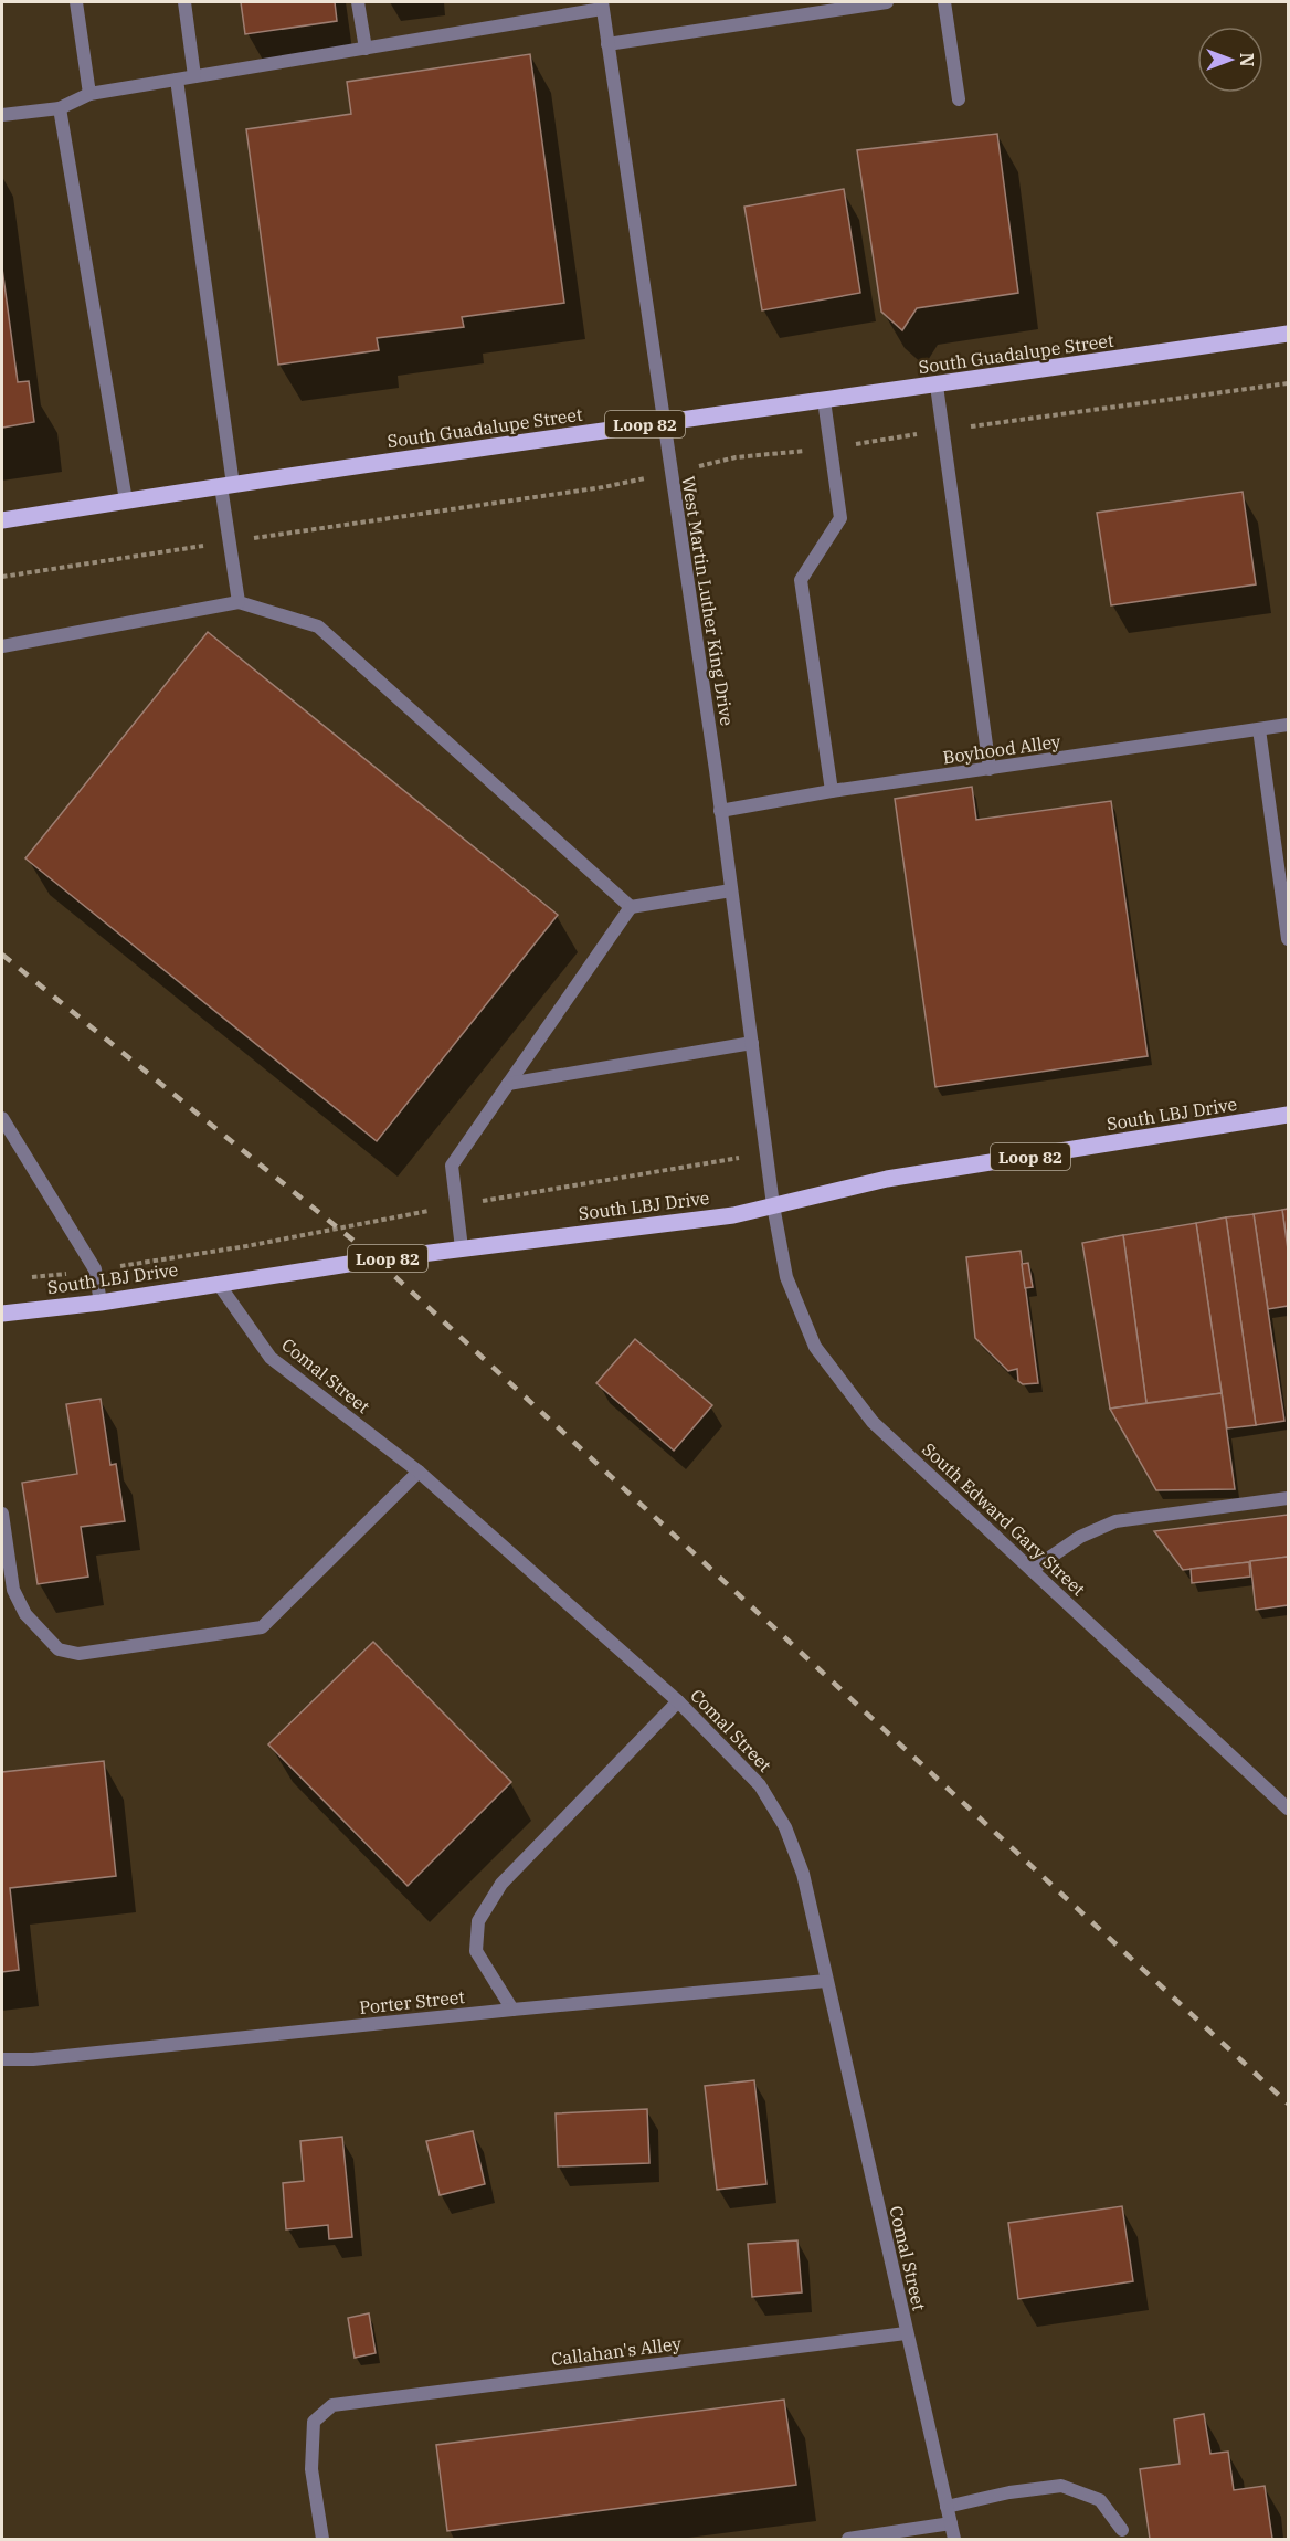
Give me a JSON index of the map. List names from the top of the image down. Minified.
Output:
{"streets":{"main road":["South Guadalupe Street","Loop 82","South LBJ Drive"],"street":["West Martin Luther King Drive","Boyhood Alley","Comal Street","South Edward Gary Street","Porter Street","Callahan's Alley"]},"crossings":[["South Guadalupe Street","West Martin Luther King Drive"],["West Martin Luther King Drive","Boyhood Alley"],["West Martin Luther King Drive","South LBJ Drive"],["West Martin Luther King Drive","South Edward Gary Street"],["South LBJ Drive","Comal Street"],["South LBJ Drive","South Edward Gary Street"],["Comal Street","Porter Street"],["Comal Street","Callahan's Alley"]],"north":"right"}
